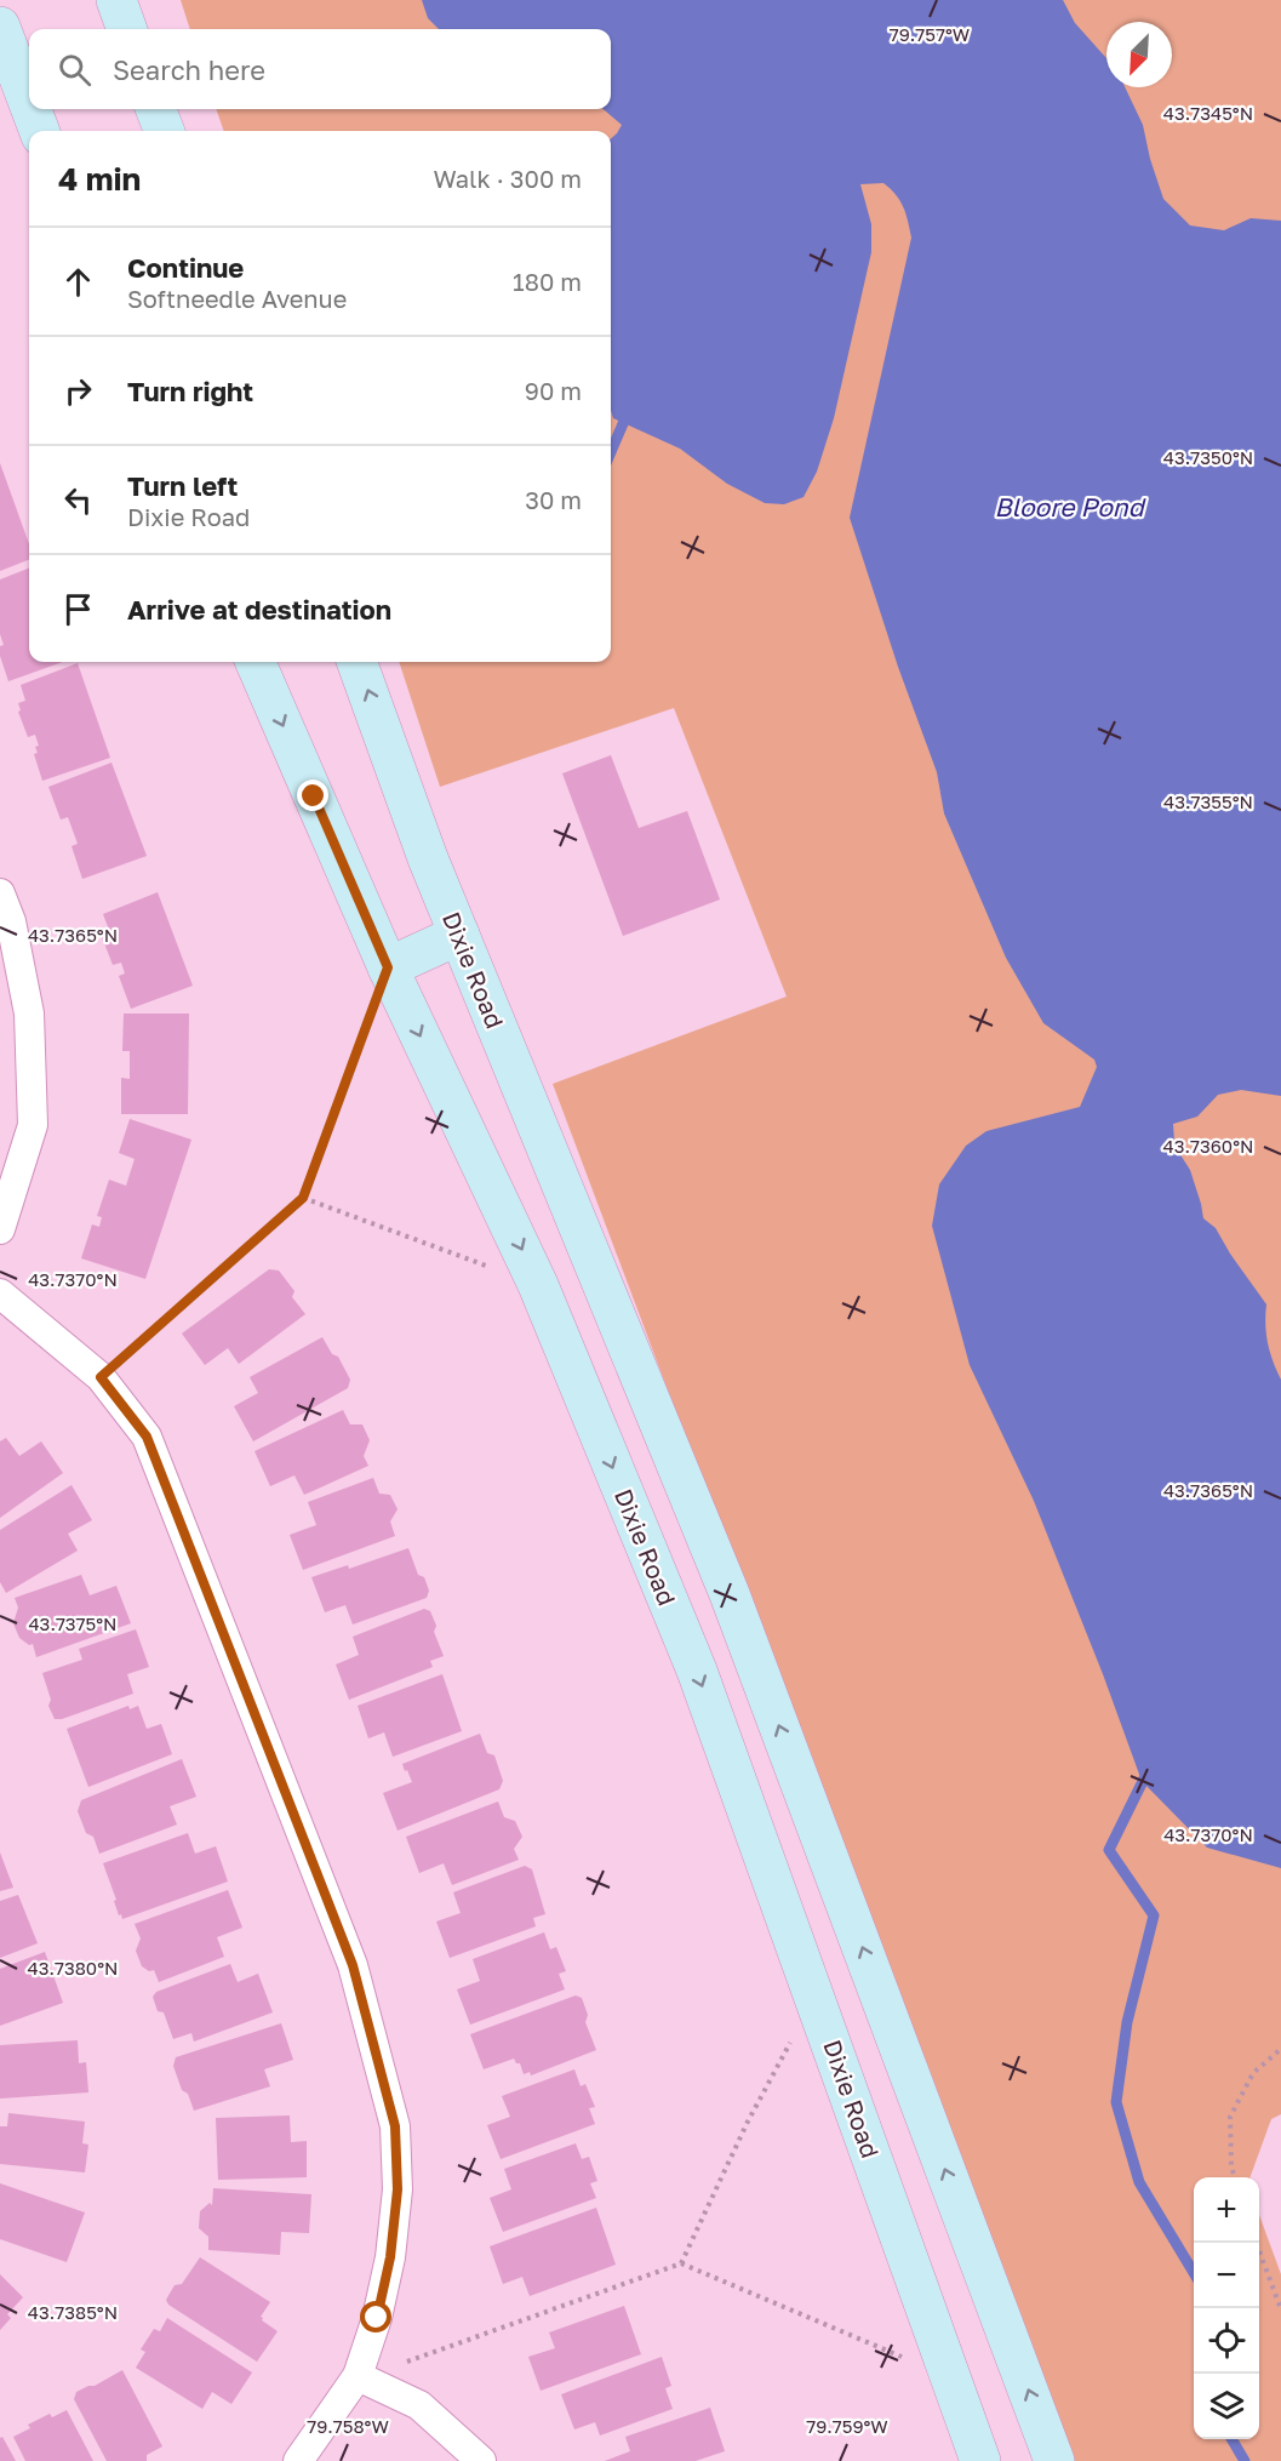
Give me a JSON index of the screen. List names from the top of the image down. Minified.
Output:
{"streets":{"main road":["Dixie Road"]},"water":["Bloore Pond"],"north":"bottom left","page":{"search":"Search here","heading":["4 min","Walk · 300 m"],"list":[["Continue","Softneedle Avenue","180 m"],["Turn right","90 m"],["Turn left","Dixie Road","30 m"],"Arrive at destination"],"map_buttons":["+","−"]},"coordinates":["79.757°W","43.7345°N","43.7350°N","43.7355°N","43.7365°N","43.7360°N","43.7370°N","43.7375°N","43.7380°N","43.7385°N","79.758°W","79.759°W"]}
